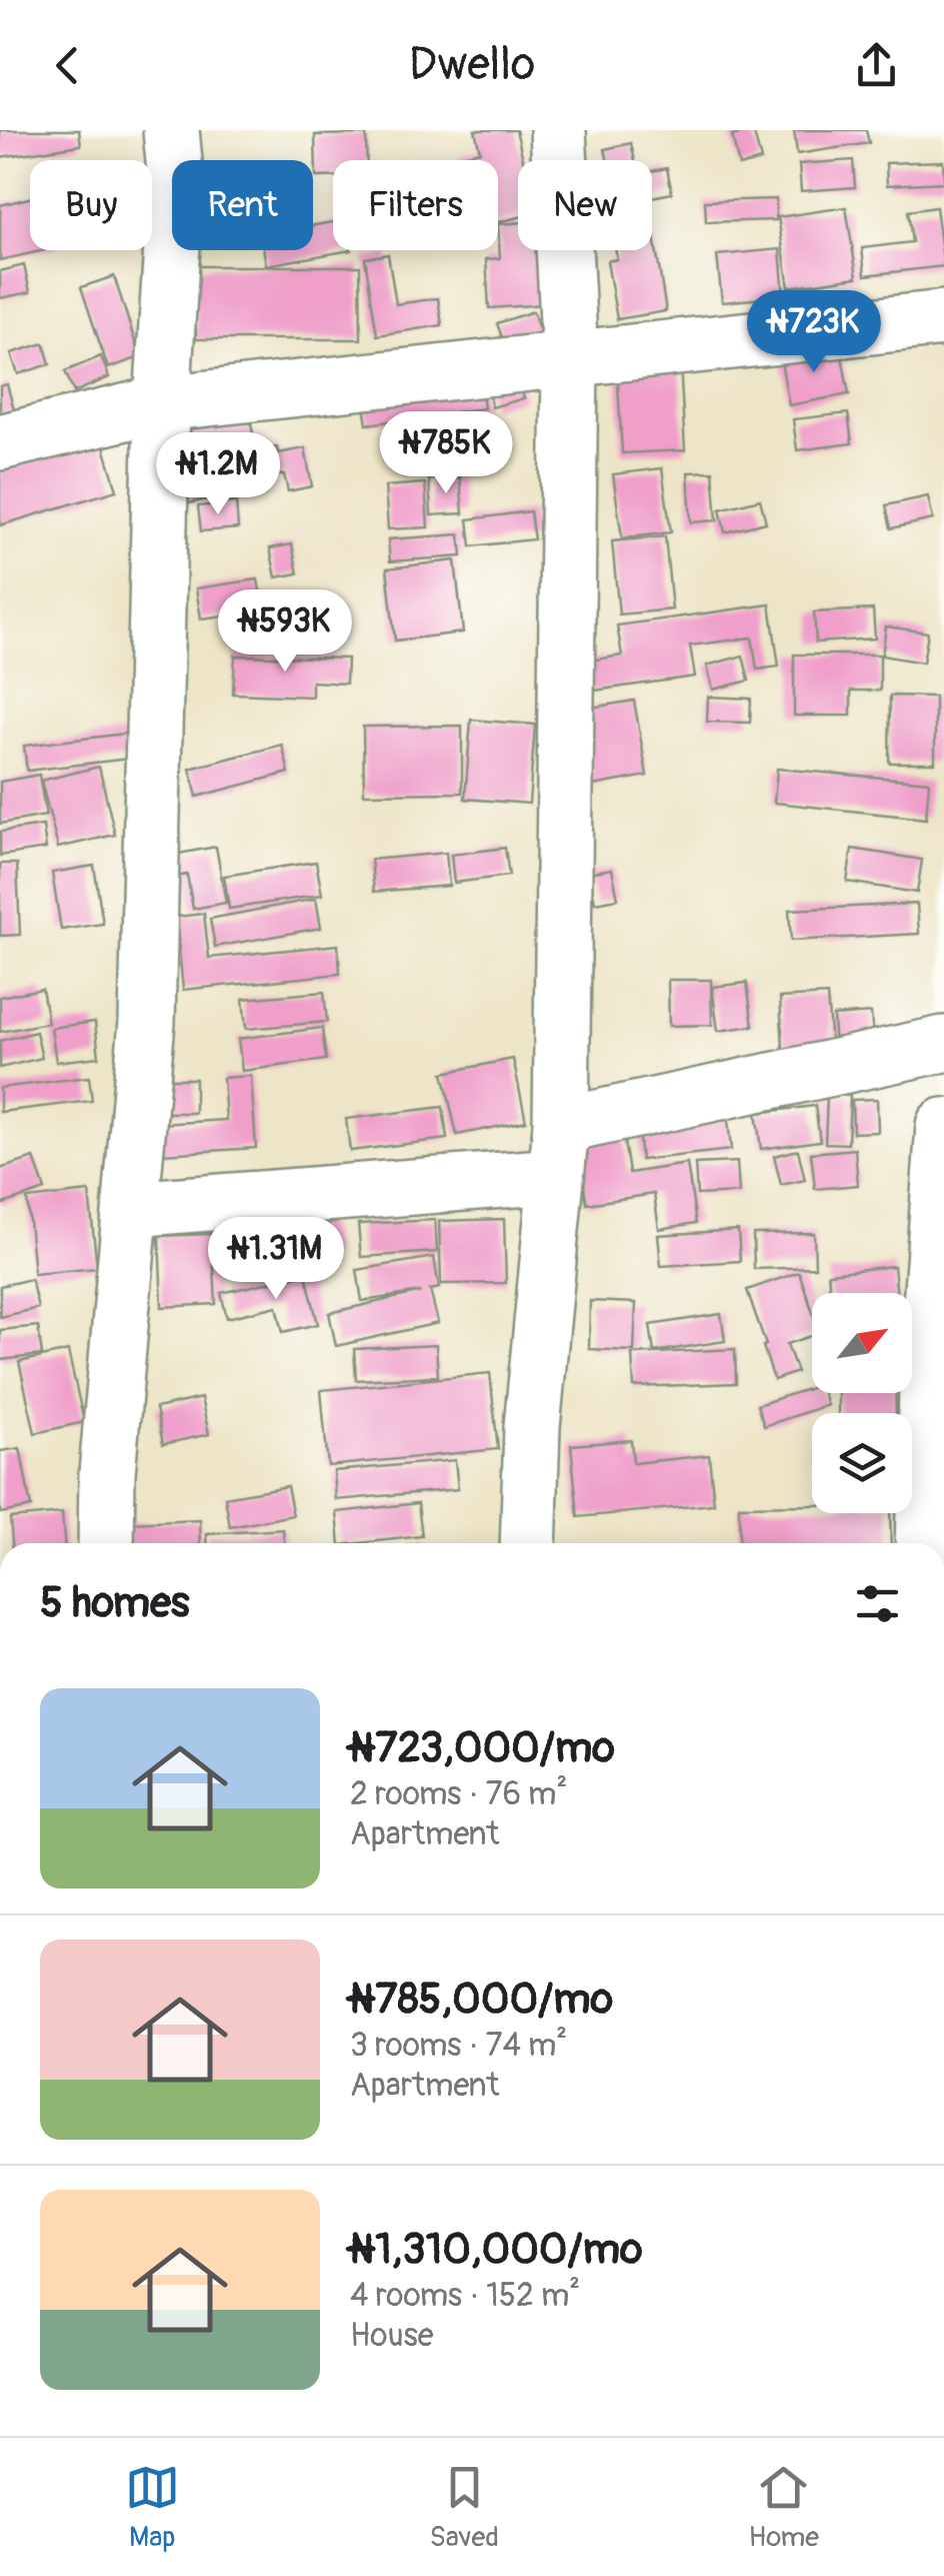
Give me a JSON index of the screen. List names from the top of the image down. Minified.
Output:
{"north":"top right","page":{"header":"Dwello","chip":["Buy","Rent","Filters","New"],"price":["₦723K","₦785K","₦1.2M","₦593K","₦1.31M"],"heading":"5 homes","list":[{"name":"₦723,000/mo","note":"2 rooms · 76 m² · Apartment"},{"name":"₦785,000/mo","note":"3 rooms · 74 m² · Apartment"},{"name":"₦1,310,000/mo","note":"4 rooms · 152 m² · House"}],"tabs":["Map","Saved","Home"]}}
